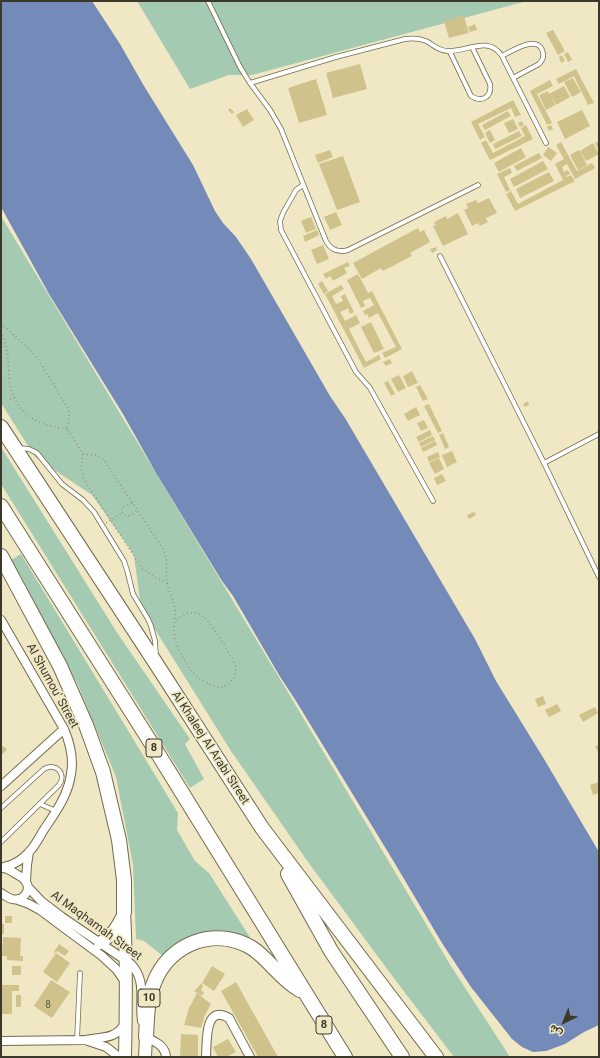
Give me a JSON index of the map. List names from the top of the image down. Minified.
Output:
{"streets":{"highway":["8","Al Khaleej Al Arabi Street","10"],"street":["Al Shumou' Street","Al Maqhamah Street"]},"crossings":[["Al Shumou' Street","Al Maqhamah Street"],["8","10"],["Al Maqhamah Street","10"]],"house_numbers":["8"],"north":"bottom left"}
